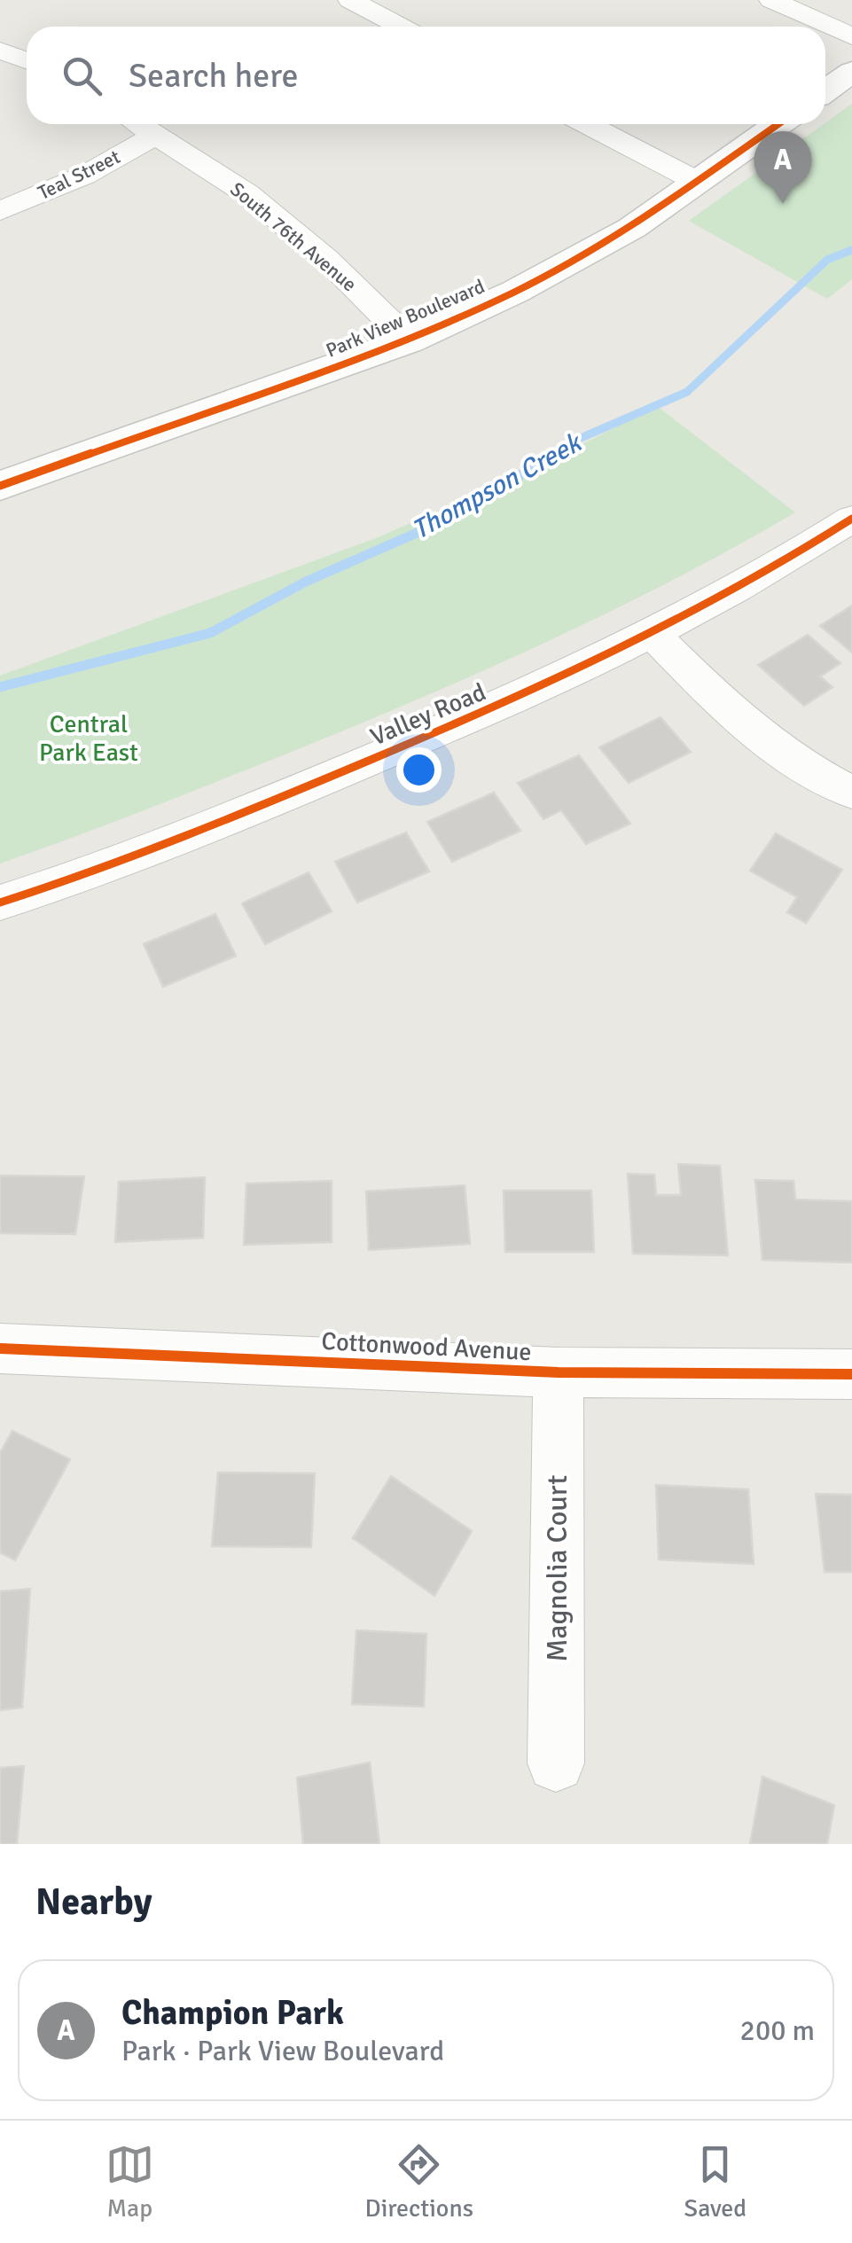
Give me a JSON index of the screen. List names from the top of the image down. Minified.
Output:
{"streets":{"street":["Teal Street","South 76th Avenue","Park View Boulevard","Valley Road","Cottonwood Avenue","Magnolia Court"]},"crossings":[["Teal Street","South 76th Avenue"],["South 76th Avenue","Park View Boulevard"],["Cottonwood Avenue","Magnolia Court"]],"water":["Thompson Creek"],"parks":["Central Park East"],"page":{"search":"Search here","pins":"A","heading":"Nearby","list":[{"mark":"A","name":"Champion Park","note":"Park · Park View Boulevard","value":"200 m"}],"nav":["Map","Directions","Saved"]}}
